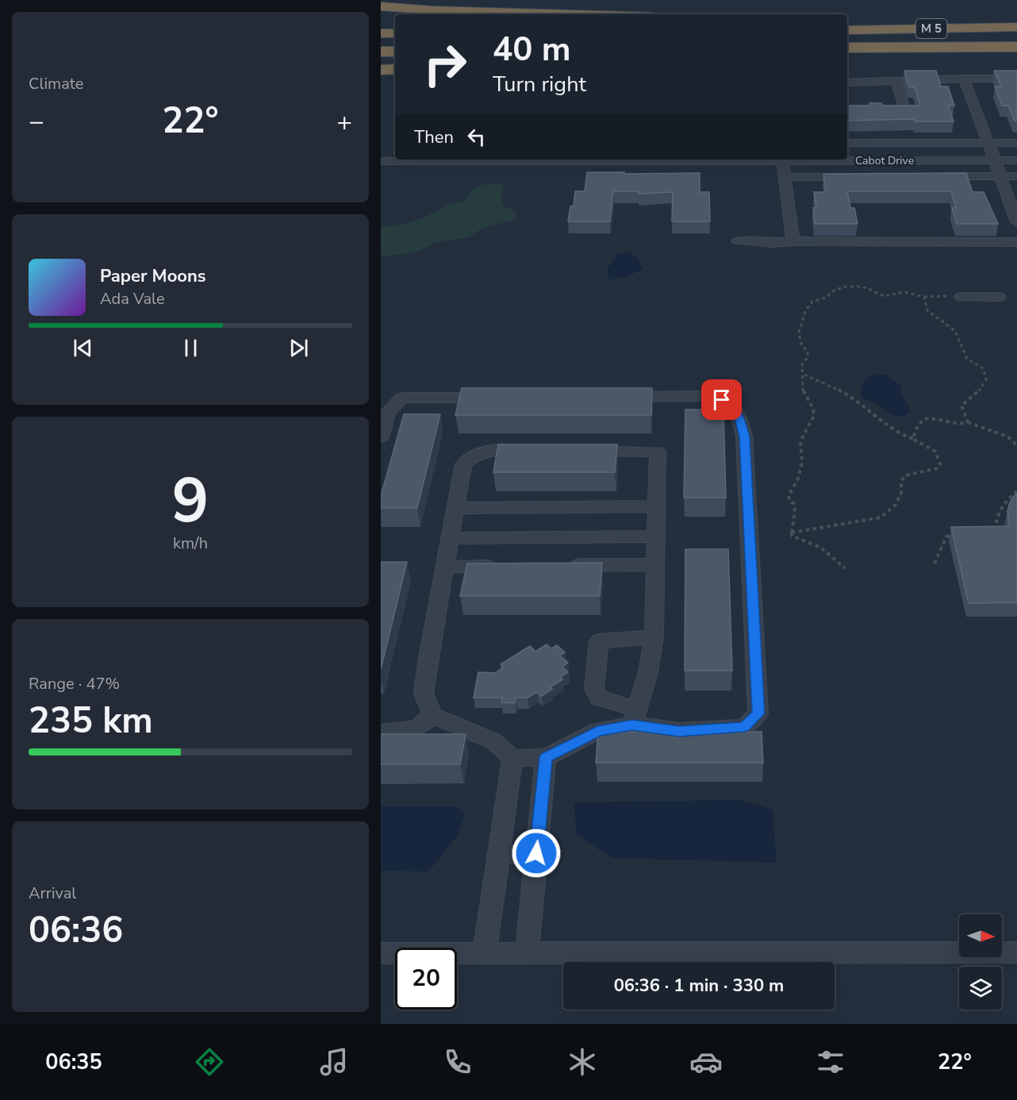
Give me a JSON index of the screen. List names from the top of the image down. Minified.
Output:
{"streets":{"highway":["M 5"],"street":["Cabot Drive"]},"north":"right","page":{"tile":["Climate",["9","km/h"],["Range · 47%","235 km"],["Arrival","06:36"]],"turn":["40 m","Turn right"],"heat":["−","22°","+"],"then":"Then","song":["Paper Moons","Ada Vale"],"limit":"20","trip":"06:36 · 1 min · 330 m","tabs":["06:35","22°"]}}
